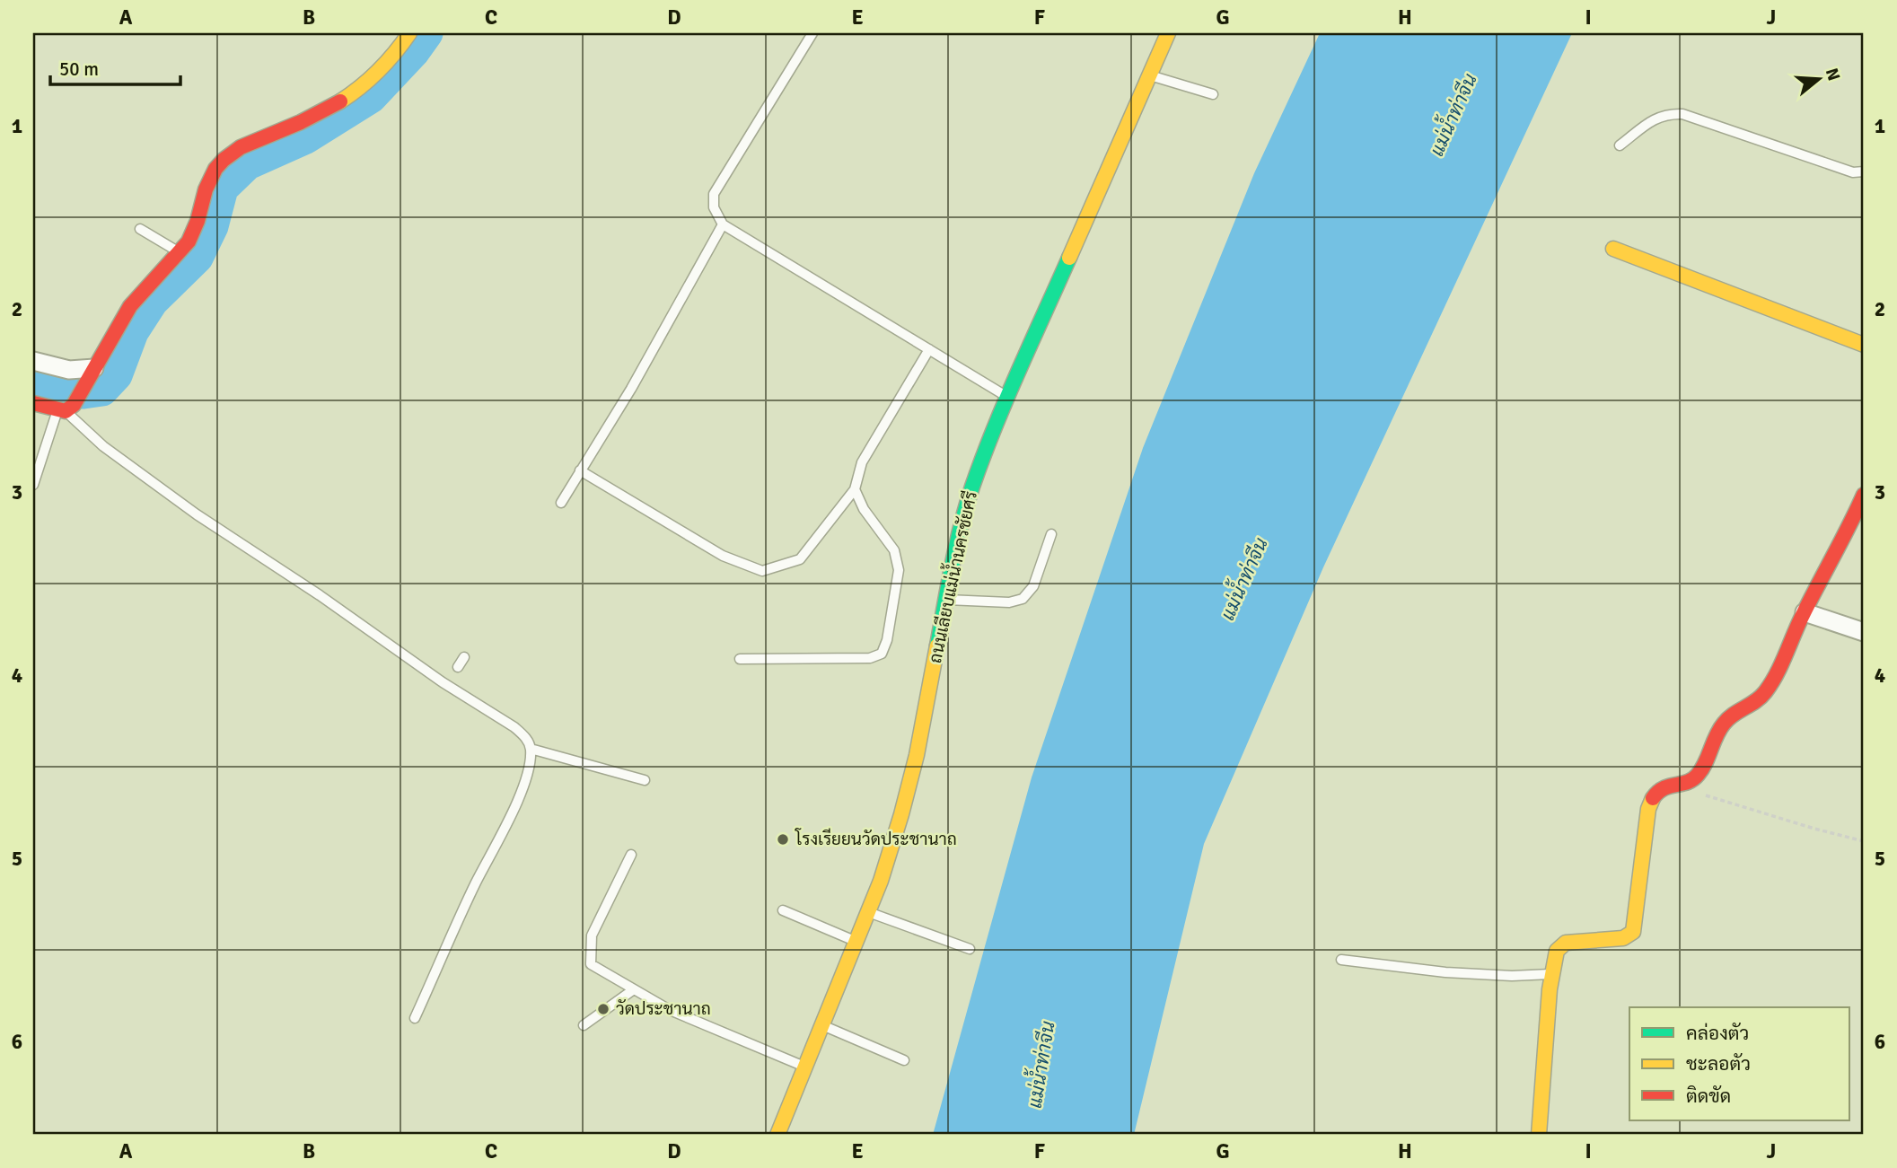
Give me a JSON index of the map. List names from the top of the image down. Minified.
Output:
{"streets":{"street":["ถนนเลียบแม่น้ำนครชัยศรี"]},"water":["แม่น้ำท่าจีน"],"places":["โรงเรียยนวัดประชานาถ","วัดประชานาถ"],"legend":["คล่องตัว","ชะลอตัว","ติดขัด"],"scale_bar":"50 m","north":"right","grid":{"columns":["A","B","C","D","E","F","G","H","I","J"],"rows":["1","2","3","4","5","6"]}}
